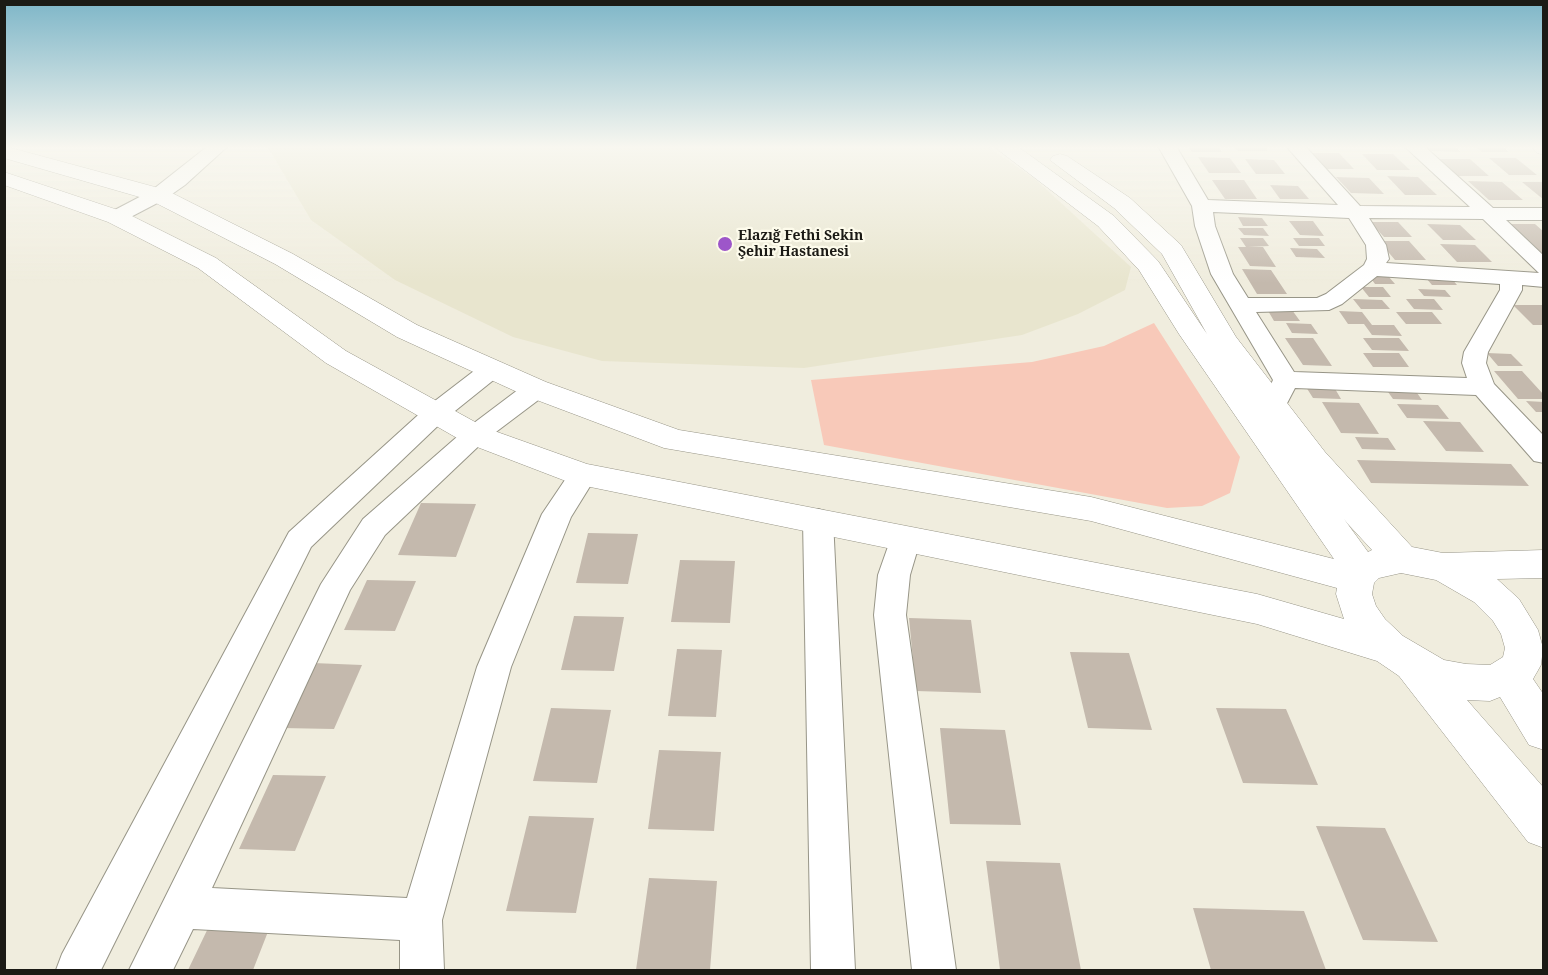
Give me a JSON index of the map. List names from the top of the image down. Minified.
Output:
{"places":["Elazığ Fethi Sekin Şehir Hastanesi"]}
